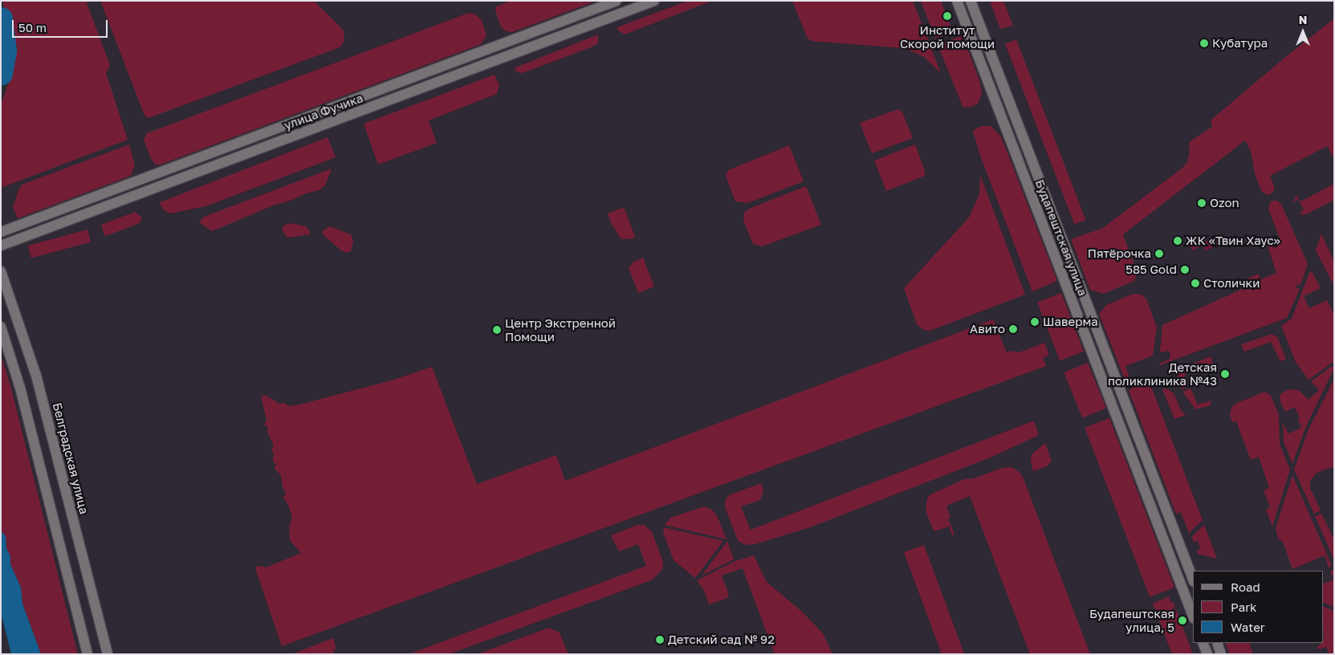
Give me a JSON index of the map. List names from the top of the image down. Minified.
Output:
{"streets":{"street":["улица Фучика","Будапештская улица","Белградская улица"]},"places":["Институт Скорой помощи","Кубатура","Ozon","ЖК «Твин Хаус»","Пятёрочка","585 Gold","Столички","Шаверма","Авито","Центр Экстренной Помощи","Детская поликлиника №43","Будапештская улица, 5","Детский сад № 92"],"legend":["Road","Park","Water"],"scale_bar":"50 m","north":"top"}
